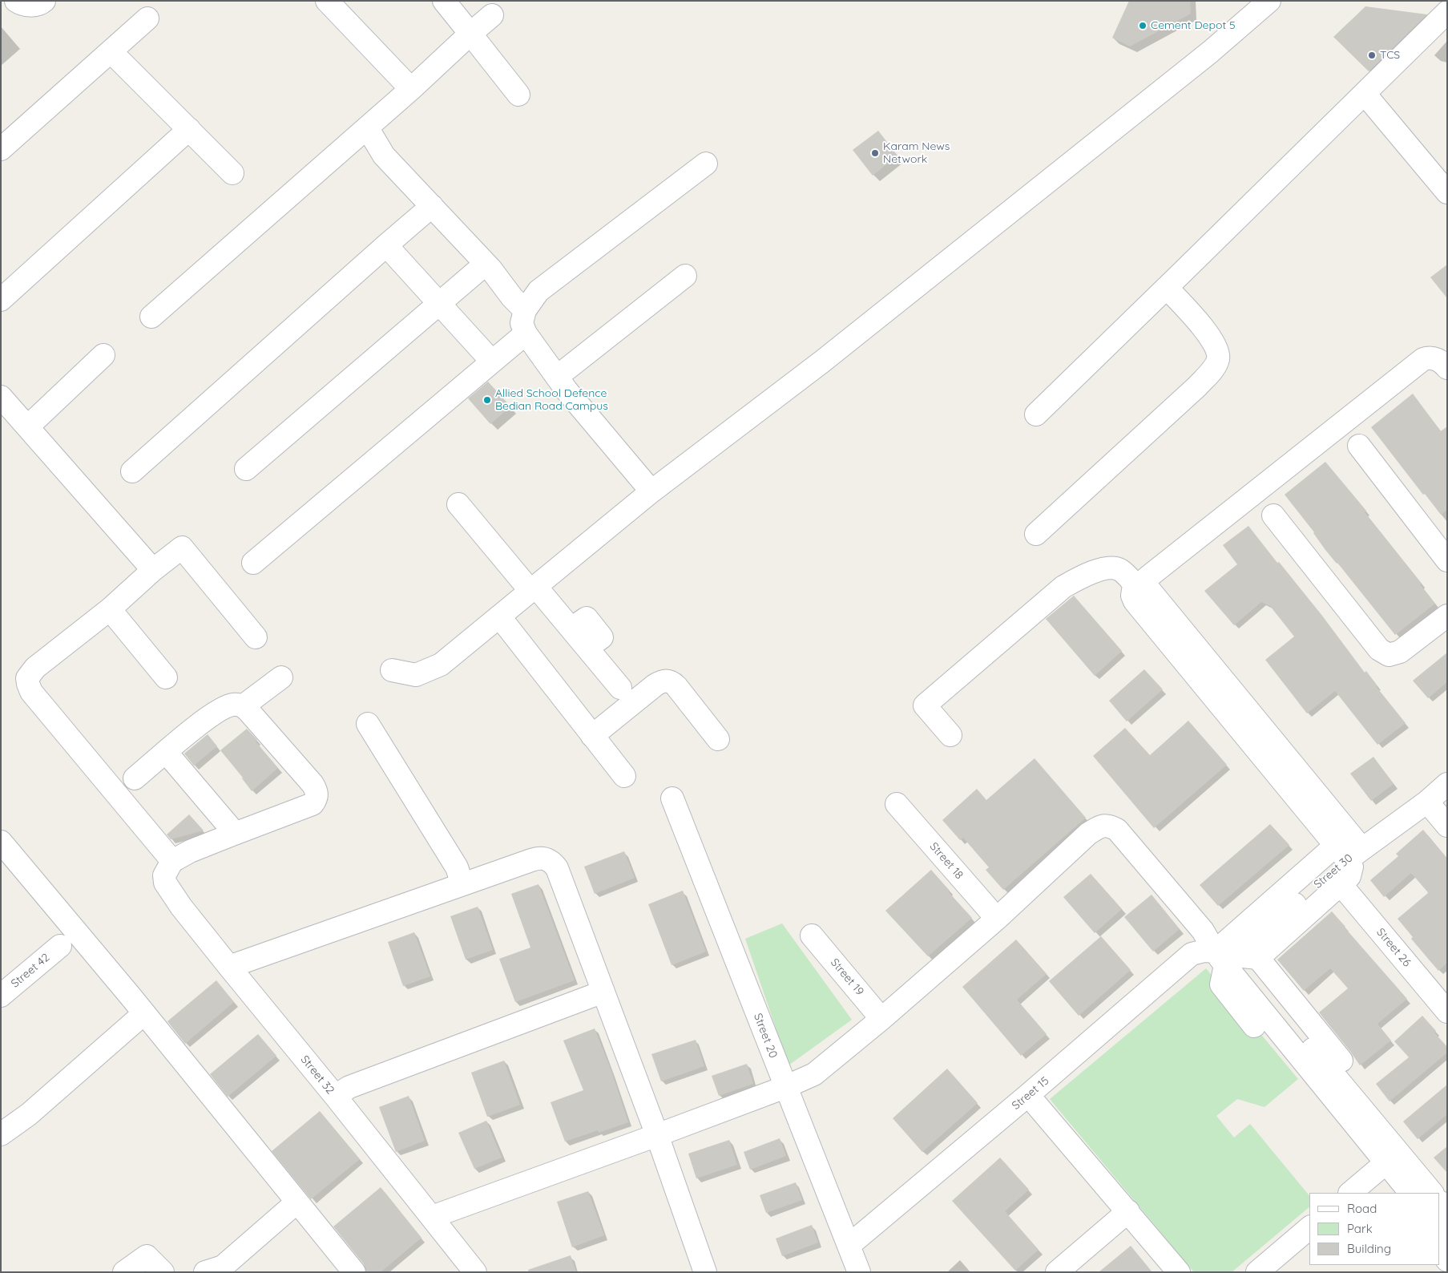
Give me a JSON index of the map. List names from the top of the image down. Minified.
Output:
{"streets":{"street":["Street 18","Street 30","Street 26","Street 42","Street 19","Street 20","Street 32","Street 15"]},"crossings":[["Street 30","Street 15"],["Street 20","Street 15"]],"places":["Cement Depot 5","TCS","Karam News Network","Allied School Defence Bedian Road Campus"],"legend":["Road","Park","Building"]}
